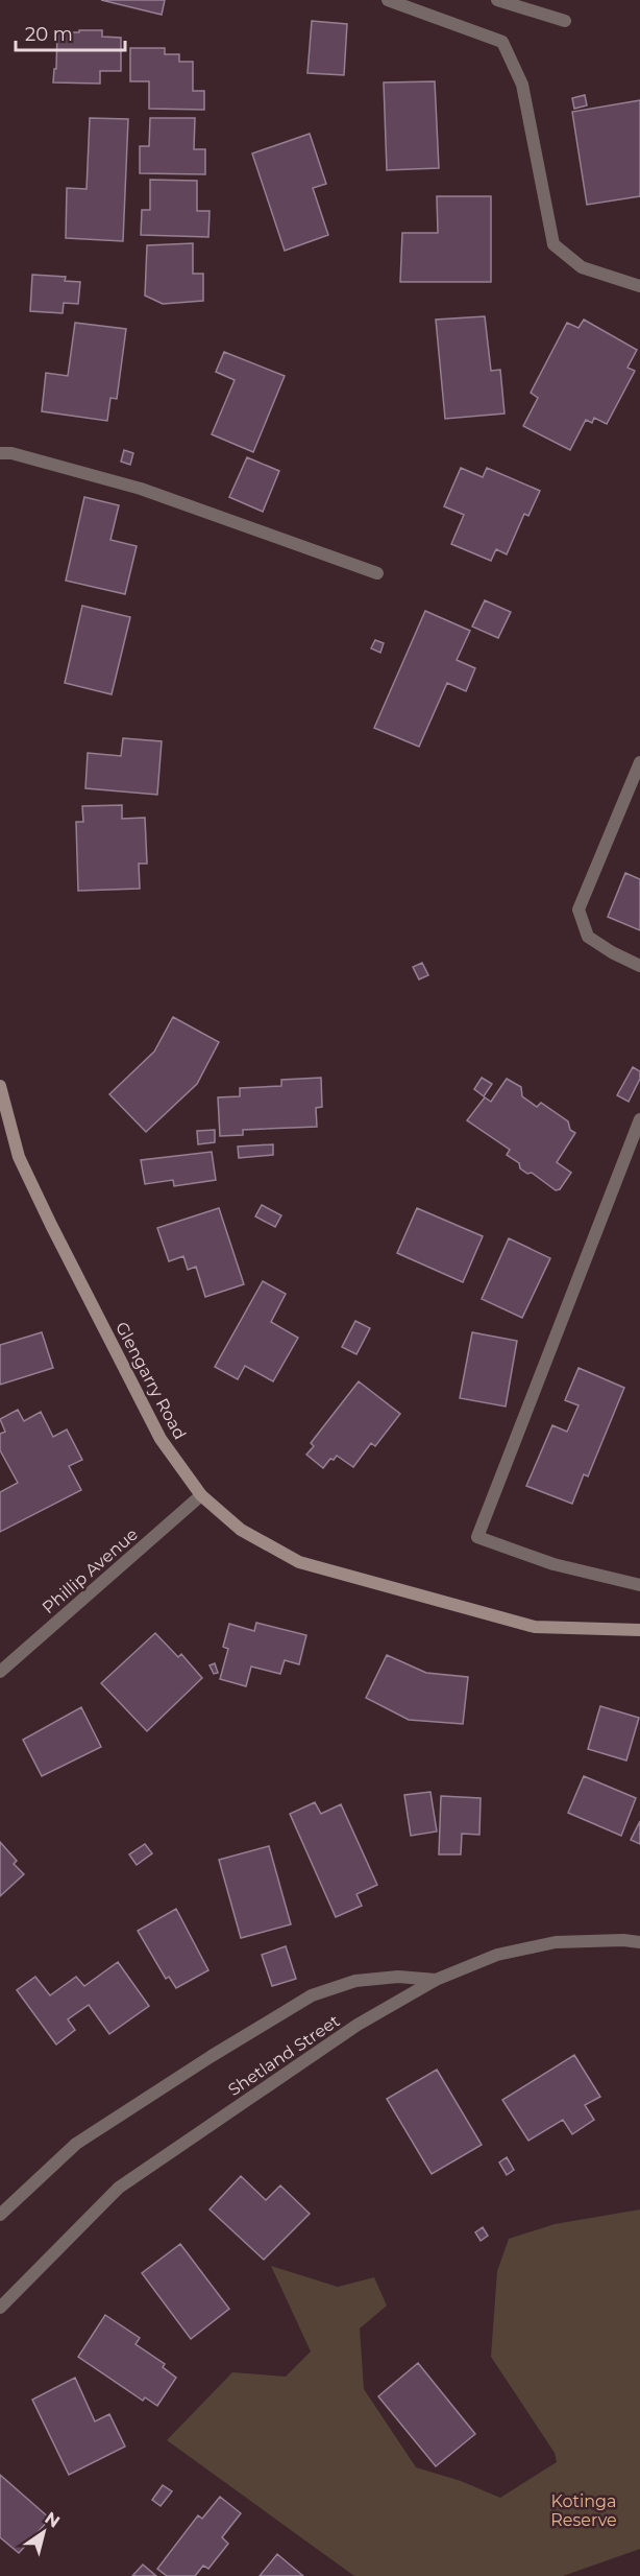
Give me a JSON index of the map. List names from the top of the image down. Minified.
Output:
{"streets":{"main road":["Glengarry Road"],"street":["Phillip Avenue","Shetland Street"]},"crossings":[["Glengarry Road","Phillip Avenue"]],"parks":["Kotinga Reserve"],"scale_bar":"20 m","north":"top right"}
